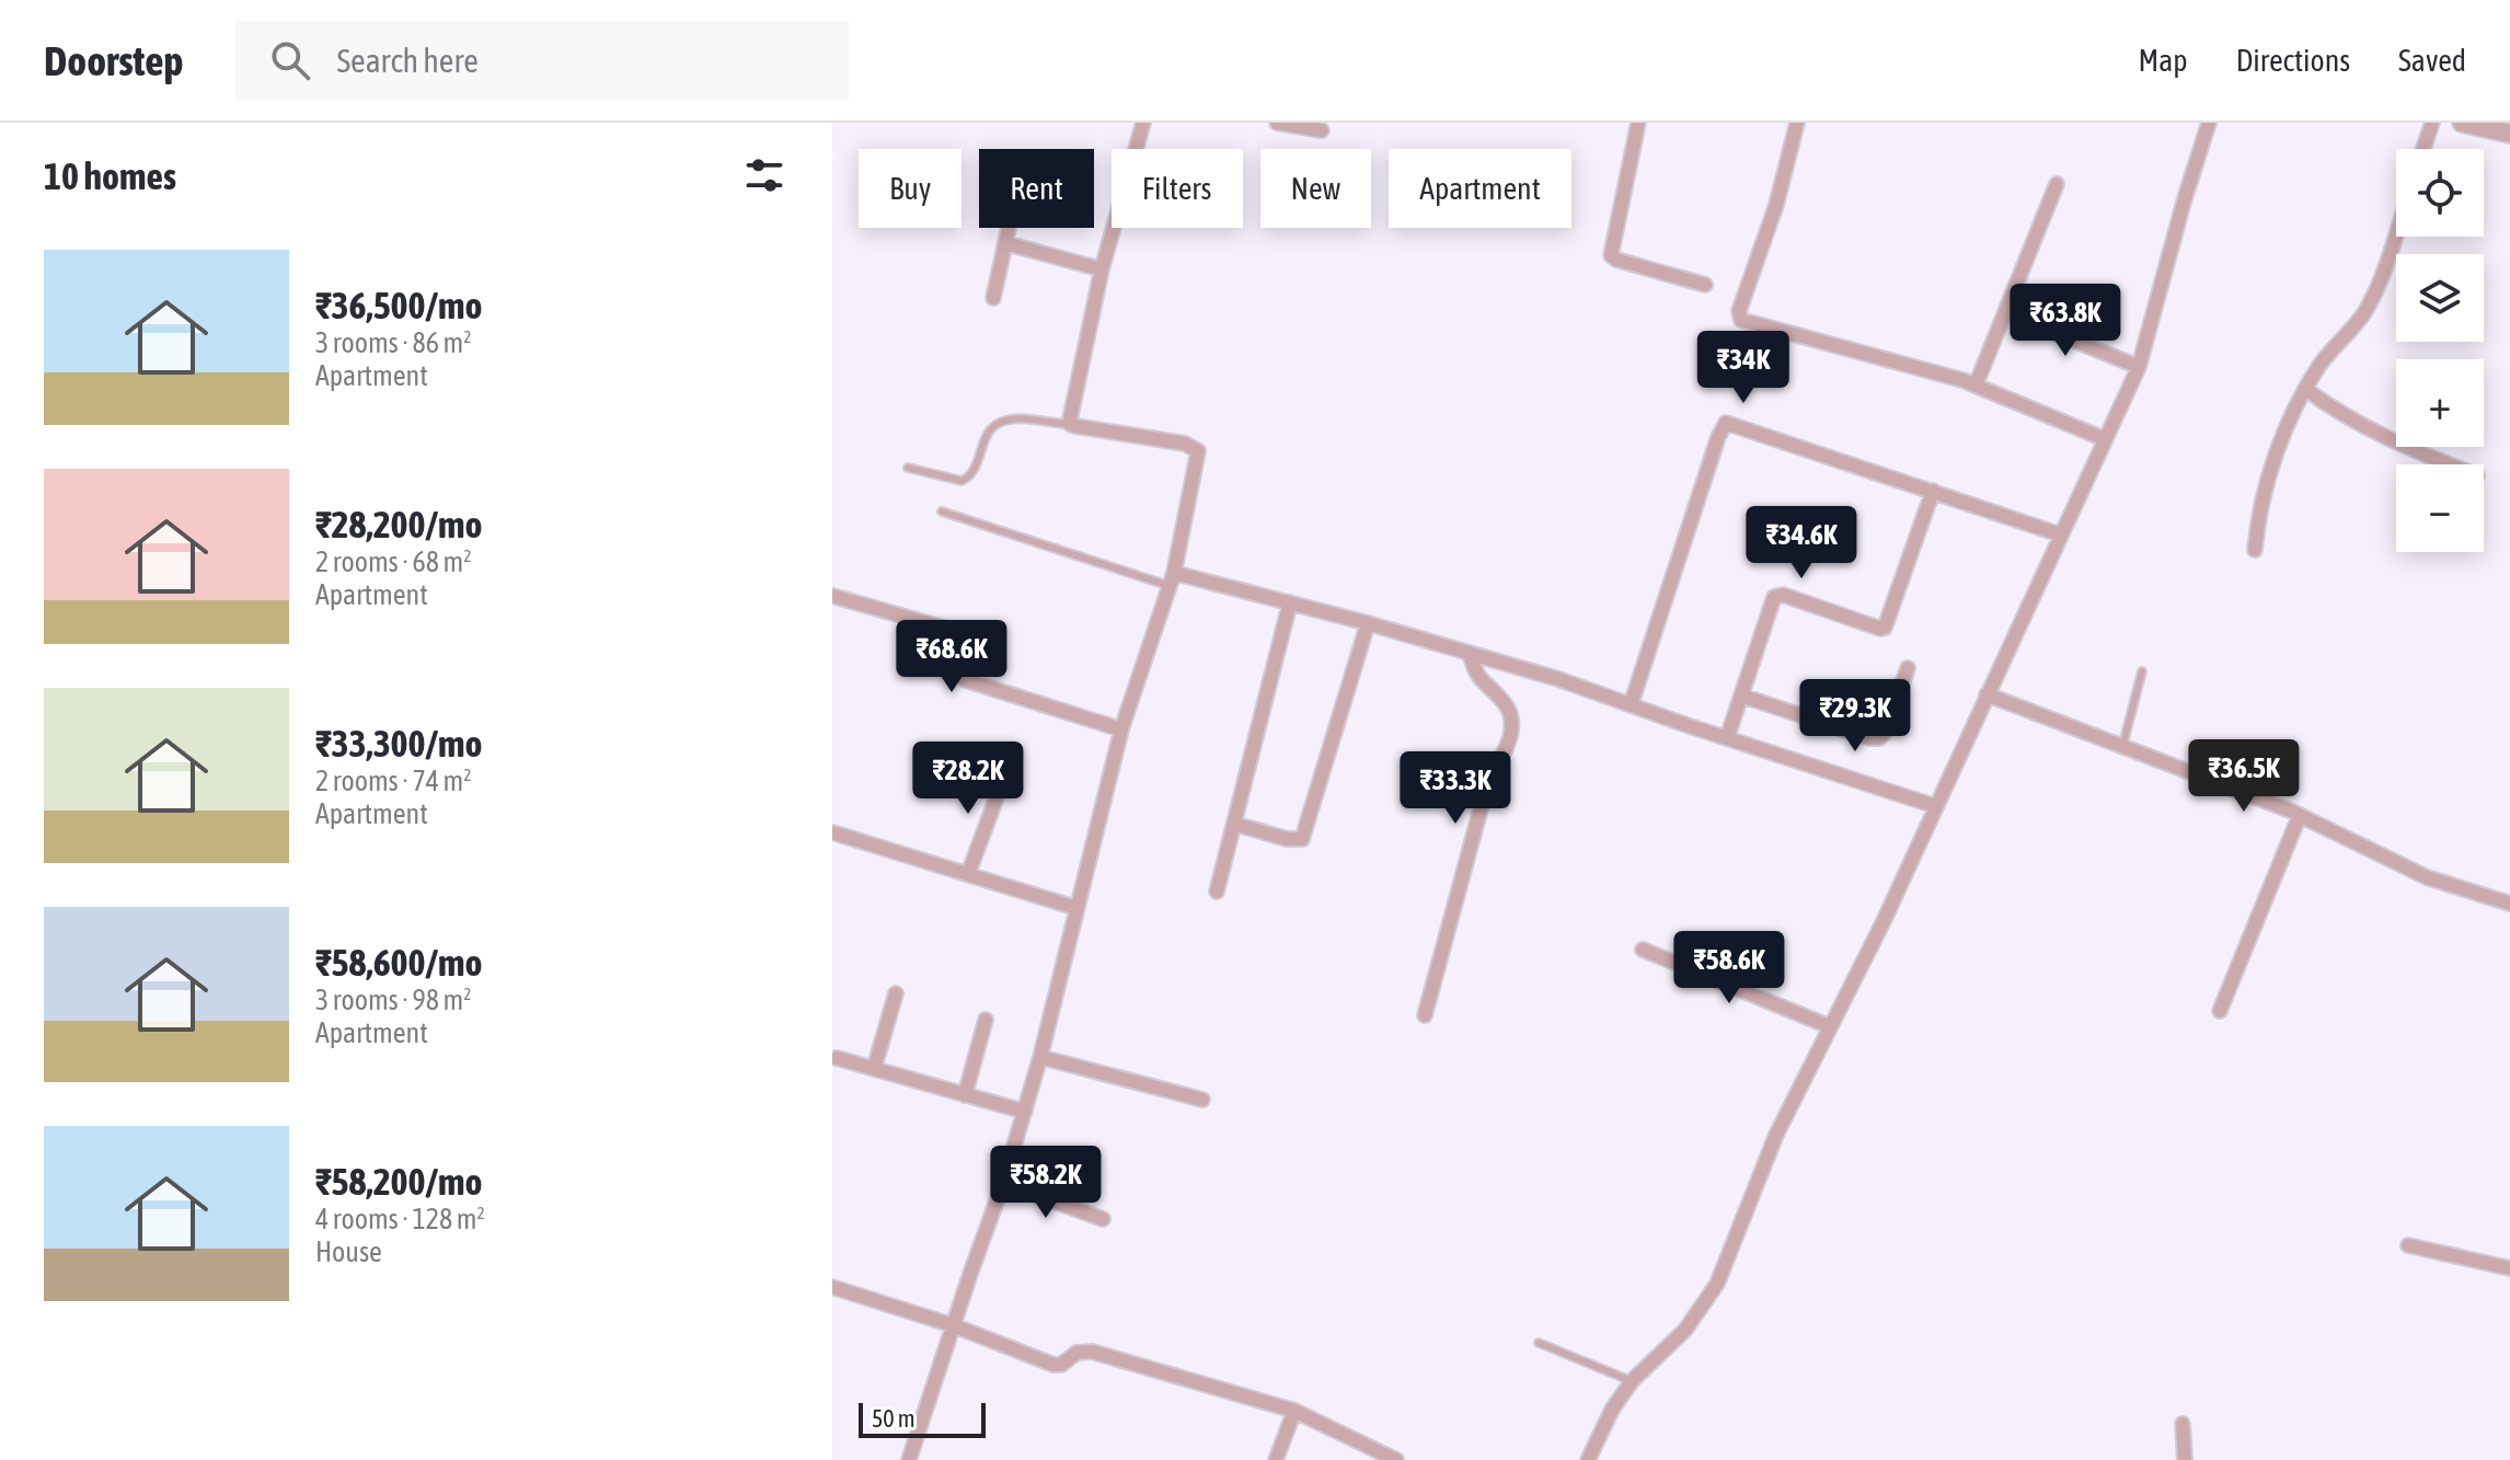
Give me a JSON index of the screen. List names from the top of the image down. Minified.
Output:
{"scale_bar":"50 m","page":{"header":"Doorstep","search":"Search here","nav":["Map","Directions","Saved"],"heading":"10 homes","map_buttons":["+","−"],"chip":["Buy","Rent","Filters","New","Apartment"],"list":[{"name":"₹36,500/mo","note":"3 rooms · 86 m² · Apartment"},{"name":"₹28,200/mo","note":"2 rooms · 68 m² · Apartment"},{"name":"₹33,300/mo","note":"2 rooms · 74 m² · Apartment"},{"name":"₹58,600/mo","note":"3 rooms · 98 m² · Apartment"},{"name":"₹58,200/mo","note":"4 rooms · 128 m² · House"}],"price":["₹63.8K","₹34K","₹34.6K","₹68.6K","₹29.3K","₹36.5K","₹28.2K","₹33.3K","₹58.6K","₹58.2K"],"scale":"50 m"}}
